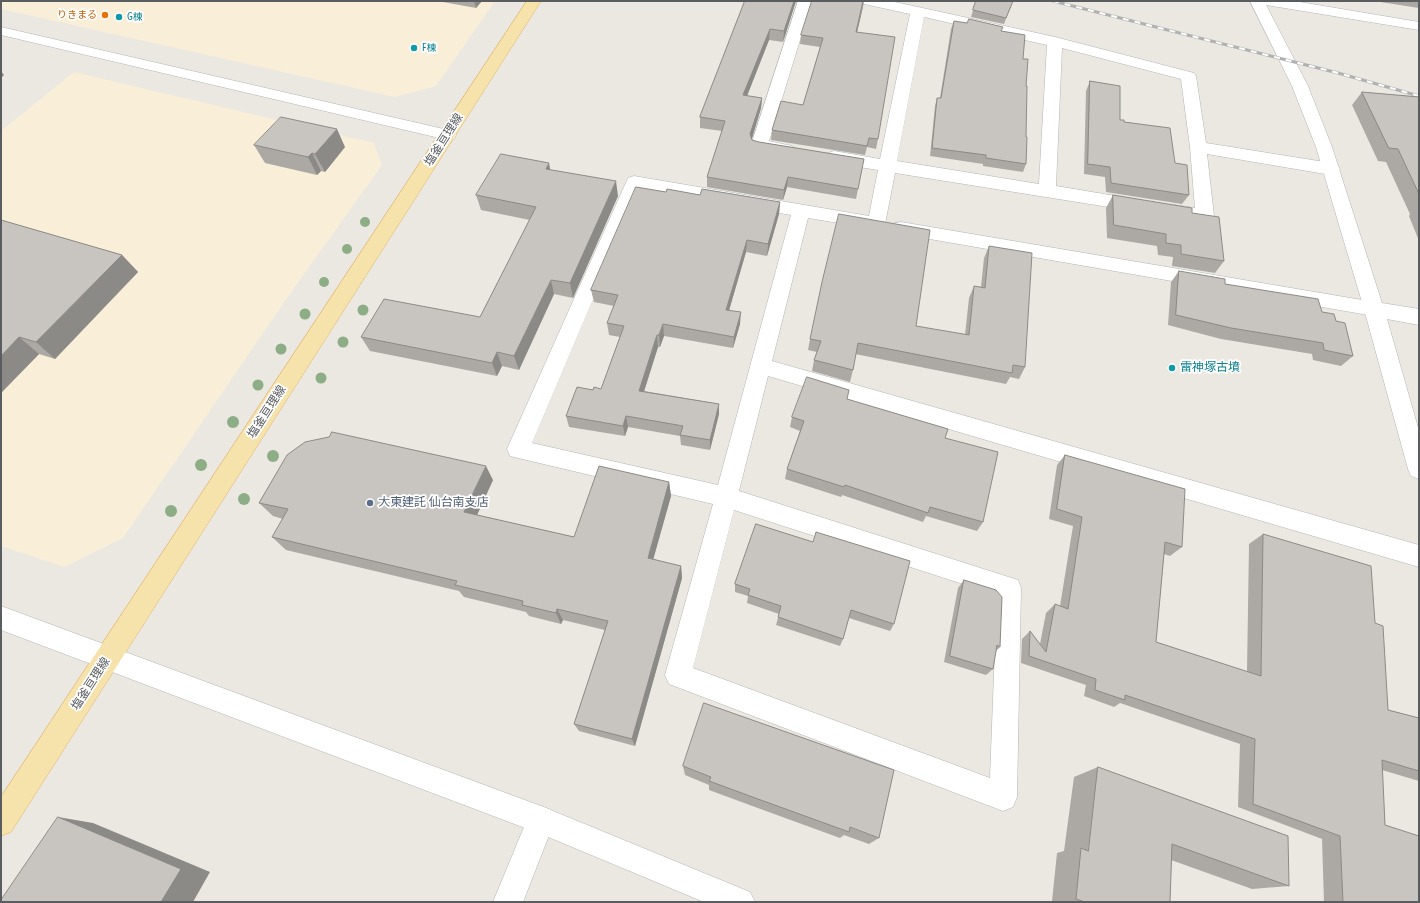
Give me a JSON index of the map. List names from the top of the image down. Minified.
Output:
{"streets":{"main road":["塩釜亘理線"]},"places":["りきまる","G棟","F棟","雷神塚古墳","大東建託 仙台南支店"]}
